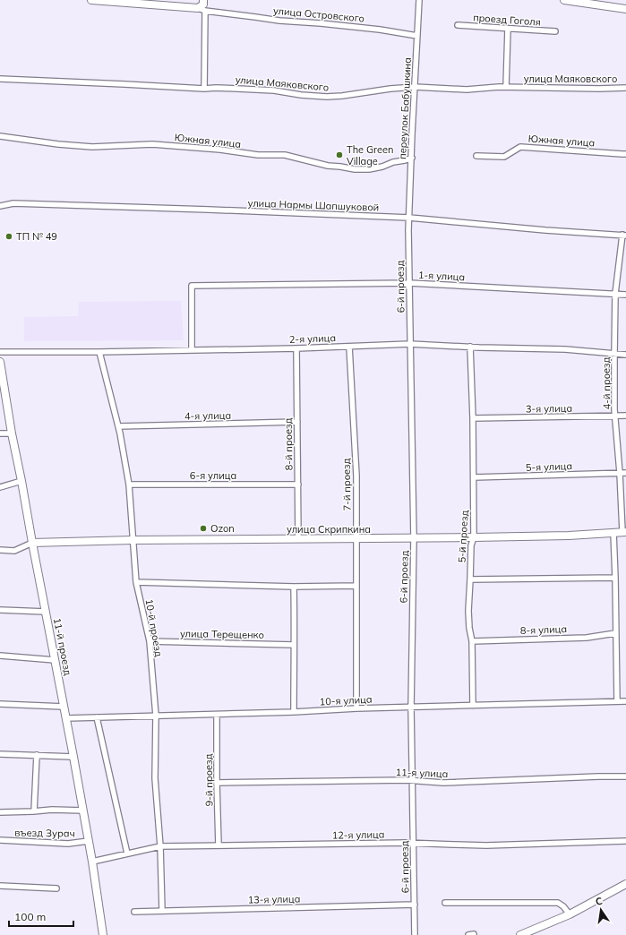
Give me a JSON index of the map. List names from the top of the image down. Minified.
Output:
{"streets":{"street":["улица Островского","проезд Гоголя","улица Маяковского","переулок Бабушкина","Южная улица","улица Нармы Шапшуковой","1-я улица","6-й проезд","2-я улица","4-й проезд","3-я улица","4-я улица","8-й проезд","5-я улица","6-я улица","7-й проезд","улица Скрипкина","5-й проезд","10-й проезд","8-я улица","улица Терещенко","11-й проезд","10-я улица","11-я улица","9-й проезд","въезд Зурач","12-я улица","13-я улица"]},"crossings":[["улица Островского","переулок Бабушкина"],["улица Маяковского","переулок Бабушкина"],["переулок Бабушкина","Южная улица"],["переулок Бабушкина","улица Нармы Шапшуковой"],["переулок Бабушкина","6-й проезд"],["улица Нармы Шапшуковой","6-й проезд"],["улица Нармы Шапшуковой","4-й проезд"],["1-я улица","6-й проезд"],["1-я улица","2-я улица"],["1-я улица","4-й проезд"],["6-й проезд","2-я улица"],["6-й проезд","улица Скрипкина"],["6-й проезд","10-я улица"],["6-й проезд","11-я улица"],["6-й проезд","12-я улица"],["6-й проезд","13-я улица"],["2-я улица","4-й проезд"],["2-я улица","8-й проезд"],["2-я улица","7-й проезд"],["2-я улица","5-й проезд"],["2-я улица","10-й проезд"],["4-й проезд","3-я улица"],["4-й проезд","5-я улица"],["4-й проезд","улица Скрипкина"],["3-я улица","5-й проезд"],["4-я улица","8-й проезд"],["4-я улица","10-й проезд"],["8-й проезд","6-я улица"],["8-й проезд","улица Скрипкина"],["5-я улица","5-й проезд"],["6-я улица","10-й проезд"],["7-й проезд","улица Скрипкина"],["7-й проезд","10-я улица"],["улица Скрипкина","5-й проезд"],["улица Скрипкина","10-й проезд"],["улица Скрипкина","11-й проезд"],["5-й проезд","8-я улица"],["5-й проезд","10-я улица"],["10-й проезд","улица Терещенко"],["10-й проезд","10-я улица"],["10-й проезд","12-я улица"],["10-й проезд","13-я улица"],["11-й проезд","10-я улица"],["11-й проезд","въезд Зурач"],["11-й проезд","12-я улица"],["10-я улица","9-й проезд"],["11-я улица","9-й проезд"],["9-й проезд","12-я улица"]],"places":["The Green Village","ТП № 49","Ozon"],"scale_bar":"100 m","north":"top"}
